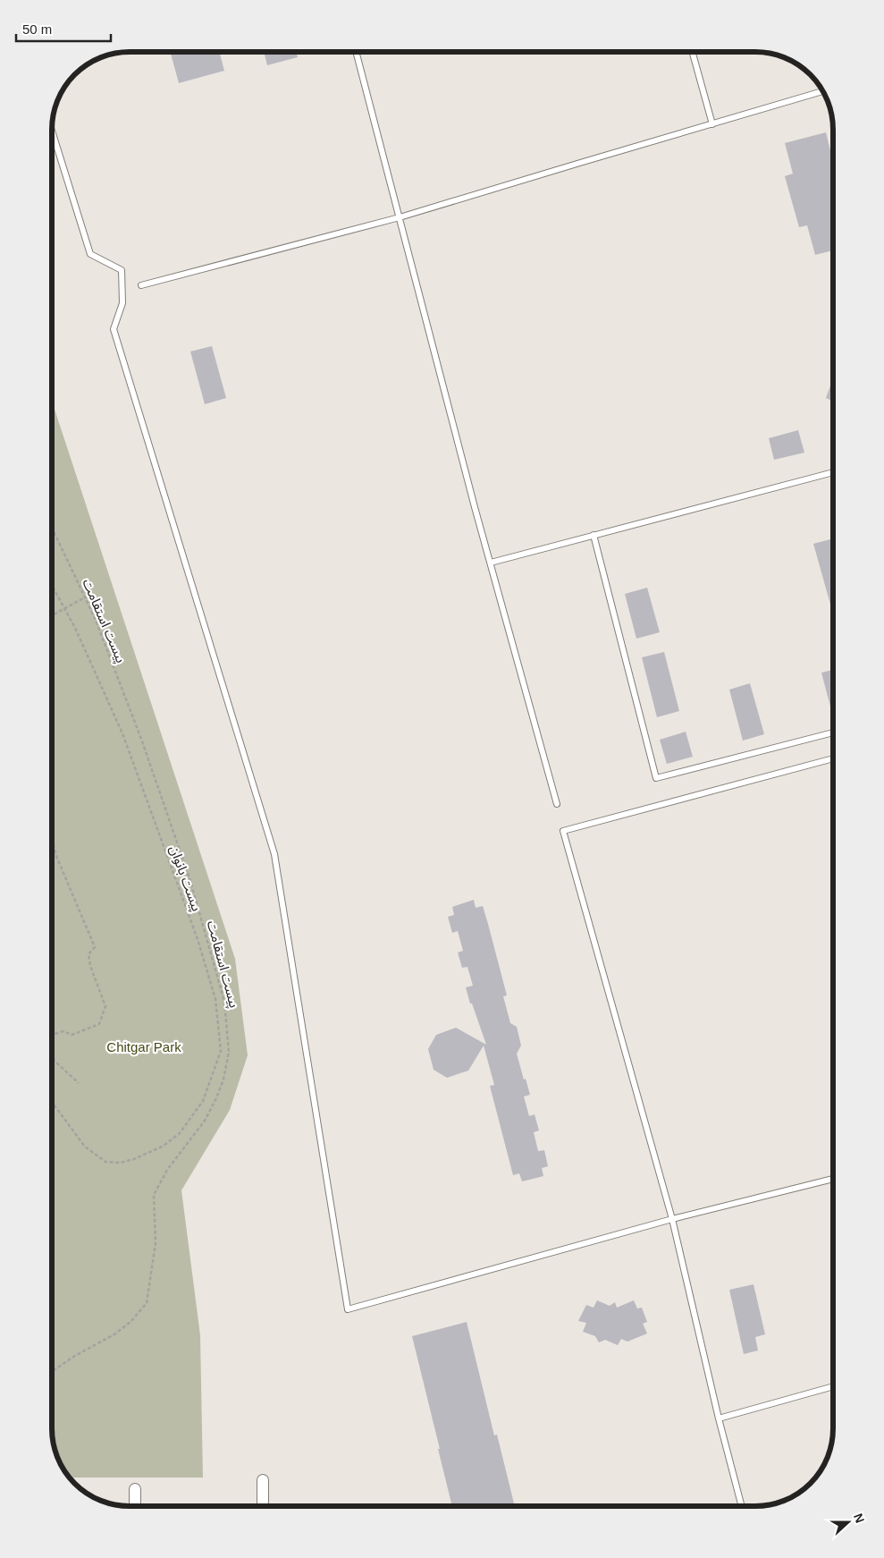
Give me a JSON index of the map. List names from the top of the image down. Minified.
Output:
{"streets":{"path":["پیست استقامت","پیست بانوان"]},"parks":["Chitgar Park"],"scale_bar":"50 m","north":"right"}
